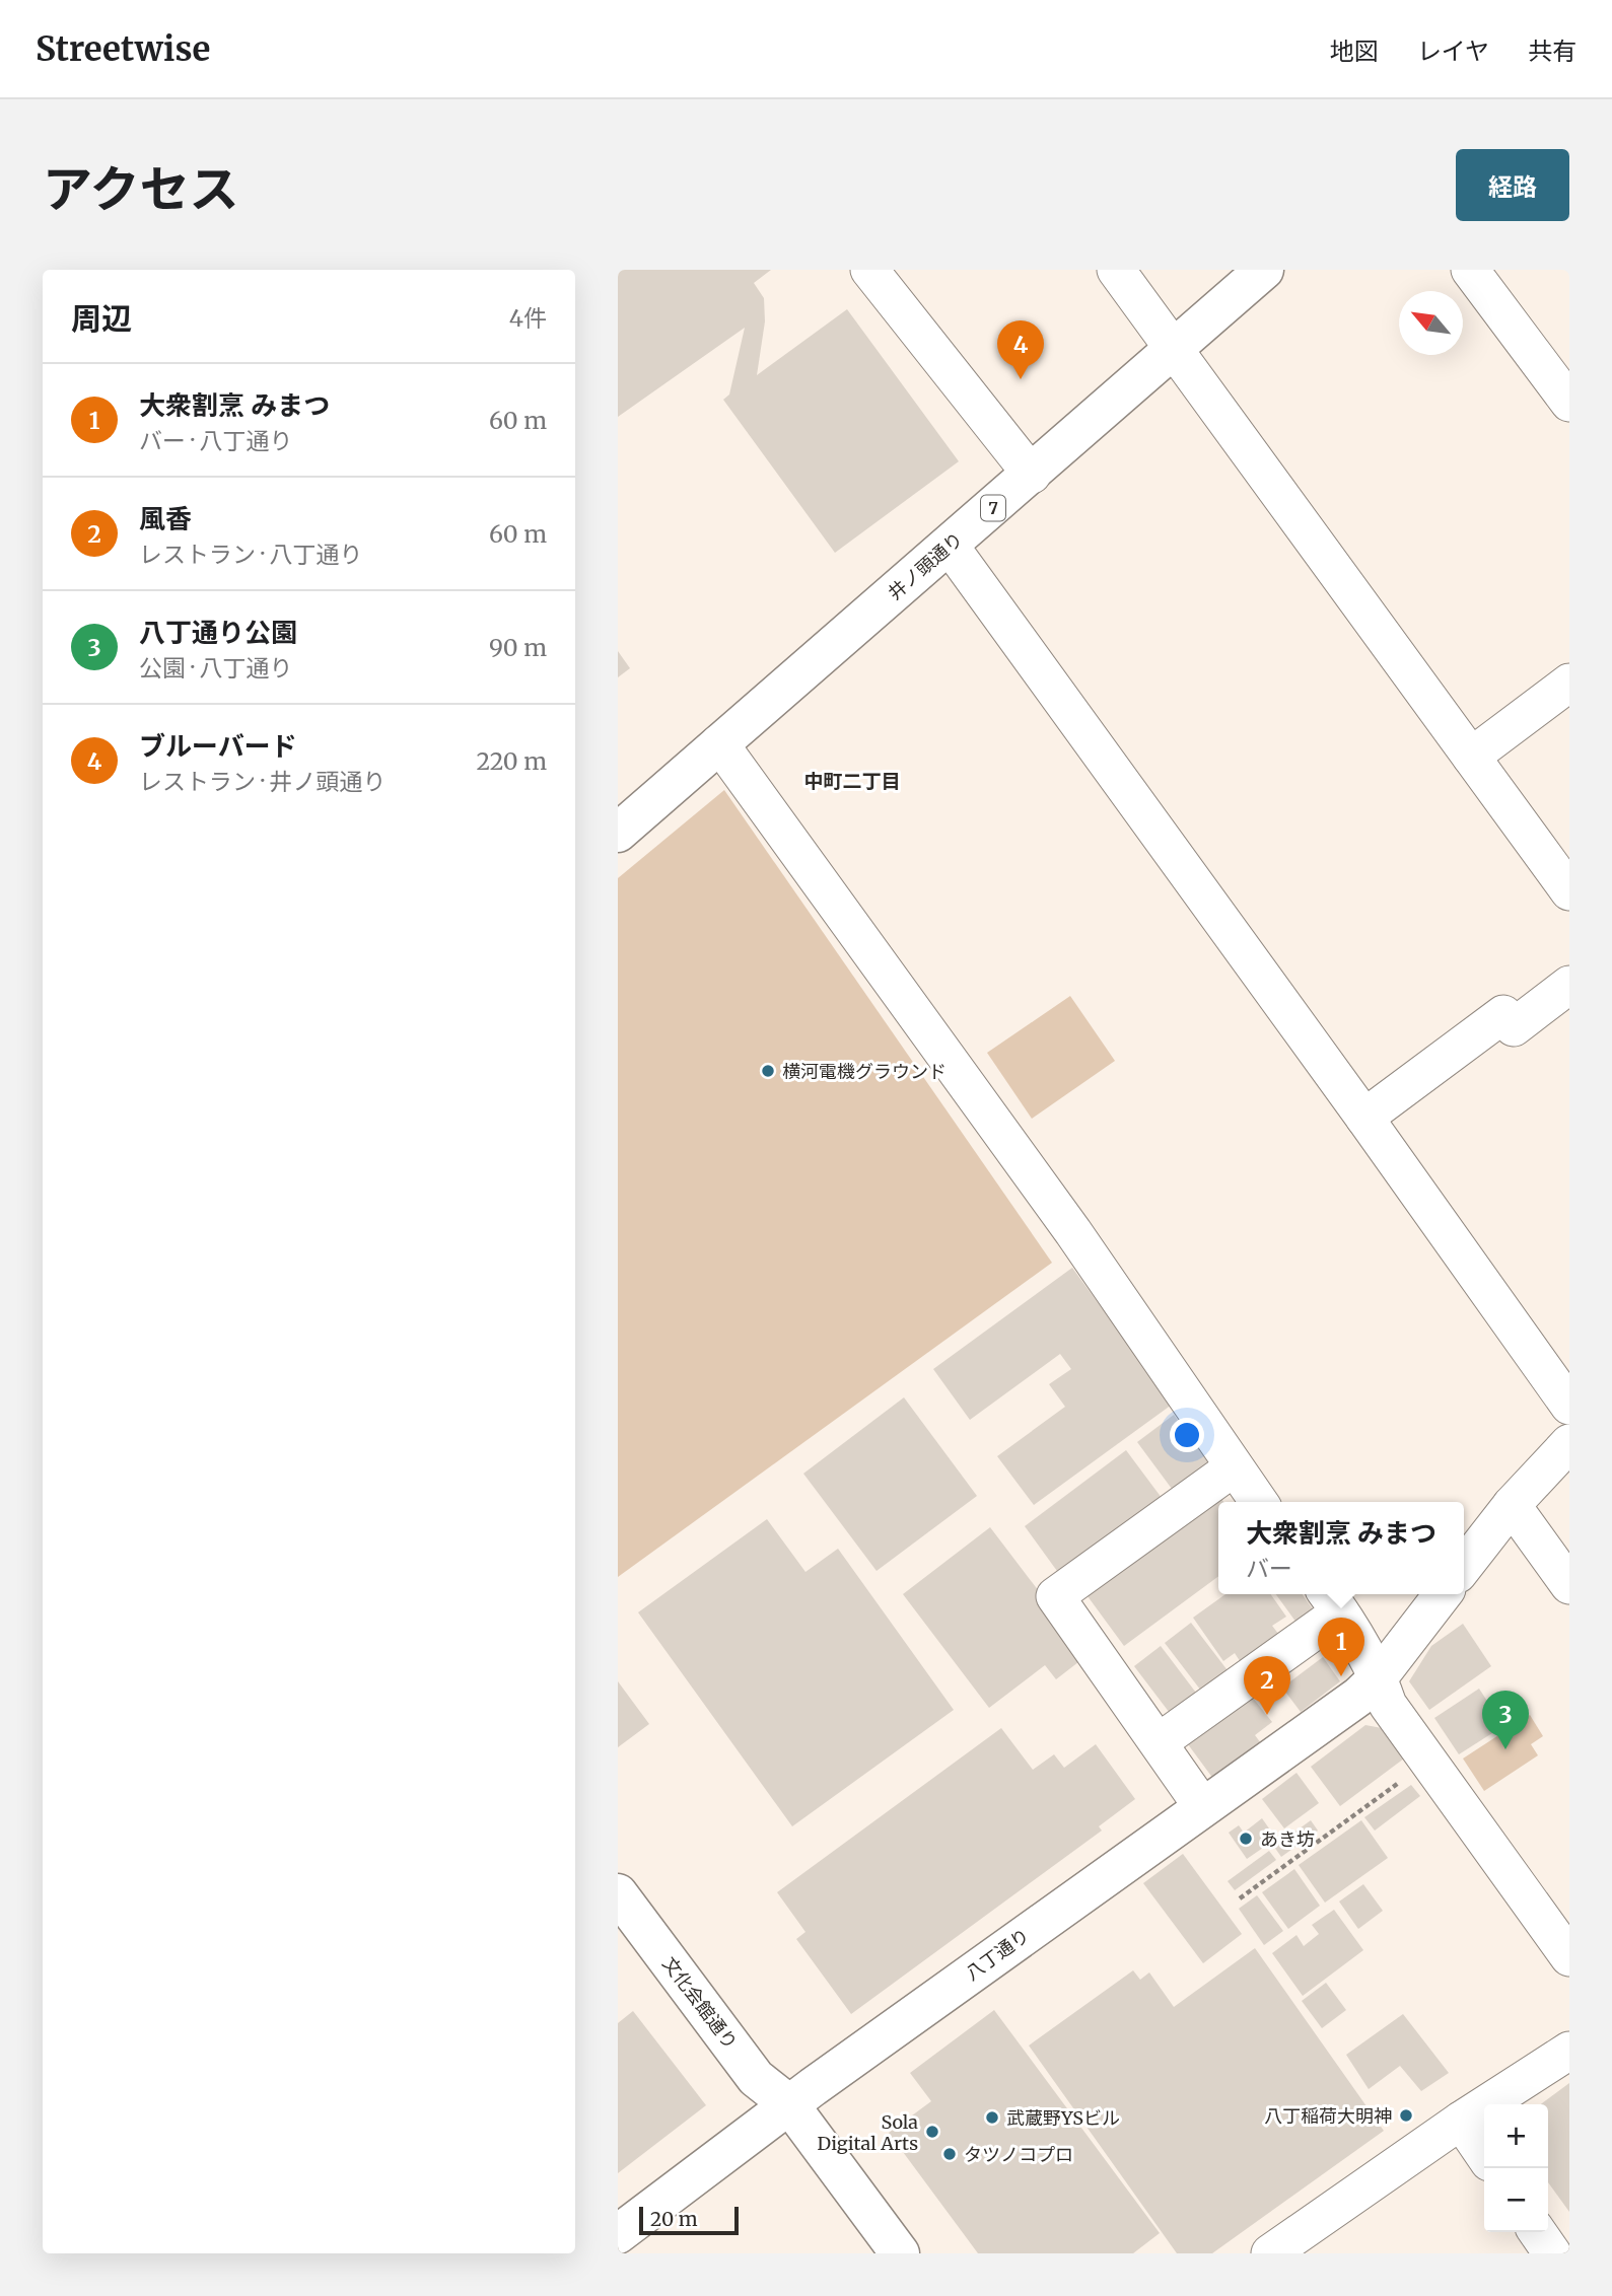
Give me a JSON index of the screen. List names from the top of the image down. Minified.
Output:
{"streets":{"street":["7","井ノ頭通り","八丁通り","文化会館通り"]},"crossings":[["八丁通り","文化会館通り"]],"districts":["中町二丁目"],"places":["横河電機グラウンド","あき坊","八丁稲荷大明神","武蔵野YSビル","Sola Digital Arts","タツノコプロ"],"scale_bar":"20 m","north":"top left","page":{"header":"Streetwise","nav":["地図","レイヤ","共有"],"title":"アクセス","buttons":"経路","heading":["周辺","4件"],"pins":["4","1","2","3"],"list":[{"mark":"1","name":"大衆割烹 みまつ","note":"バー · 八丁通り","value":"60 m"},{"mark":"2","name":"風香","note":"レストラン · 八丁通り","value":"60 m"},{"mark":"3","name":"八丁通り公園","note":"公園 · 八丁通り","value":"90 m"},{"mark":"4","name":"ブルーバード","note":"レストラン · 井ノ頭通り","value":"220 m"}],"popup":["大衆割烹 みまつ","バー"],"map_buttons":["+","−"],"scale":"20 m"}}
